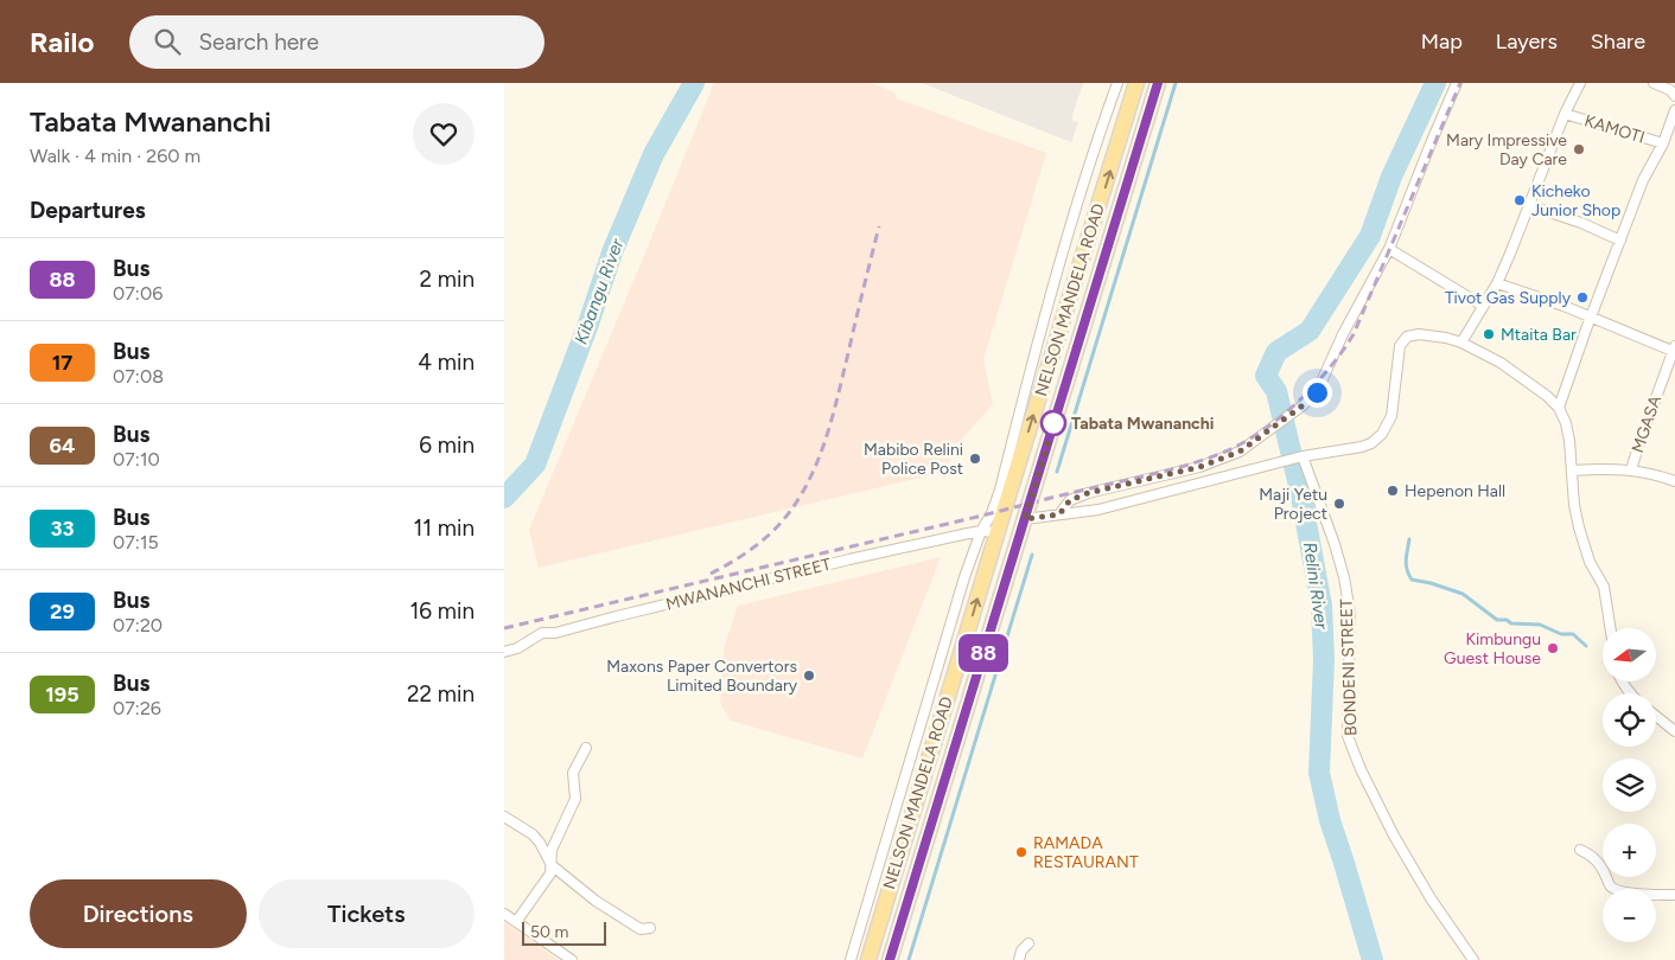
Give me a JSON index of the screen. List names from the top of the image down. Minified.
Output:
{"streets":{"main road":["NELSON MANDELA ROAD"],"street":["KAMOTI","MGASA","MWANANCHI STREET","BONDENI STREET"]},"crossings":[["NELSON MANDELA ROAD","MWANANCHI STREET"]],"water":["Kibangu River","Relini River"],"places":["Mary Impressive Day Care","Kicheko Junior Shop","Tivot Gas Supply","Mtaita Bar","Tabata Mwananchi","Mabibo Relini Police Post","Hepenon Hall","Maji Yetu Project","Kimbungu Guest House","Maxons Paper Convertors Limited Boundary","RAMADA RESTAURANT"],"lines":["bus line 88"],"scale_bar":"50 m","north":"left","page":{"header":"Railo","search":"Search here","nav":["Map","Layers","Share"],"heading":[["Tabata Mwananchi","Walk · 4 min · 260 m"],"Departures"],"on_map":"88","list":[{"mark":"88","name":"Bus","note":"07:06","value":"2 min"},{"mark":"17","name":"Bus","note":"07:08","value":"4 min"},{"mark":"64","name":"Bus","note":"07:10","value":"6 min"},{"mark":"33","name":"Bus","note":"07:15","value":"11 min"},{"mark":"29","name":"Bus","note":"07:20","value":"16 min"},{"mark":"195","name":"Bus","note":"07:26","value":"22 min"}],"map_buttons":["+","−"],"buttons":["Directions","Tickets"],"scale":"50 m"}}
